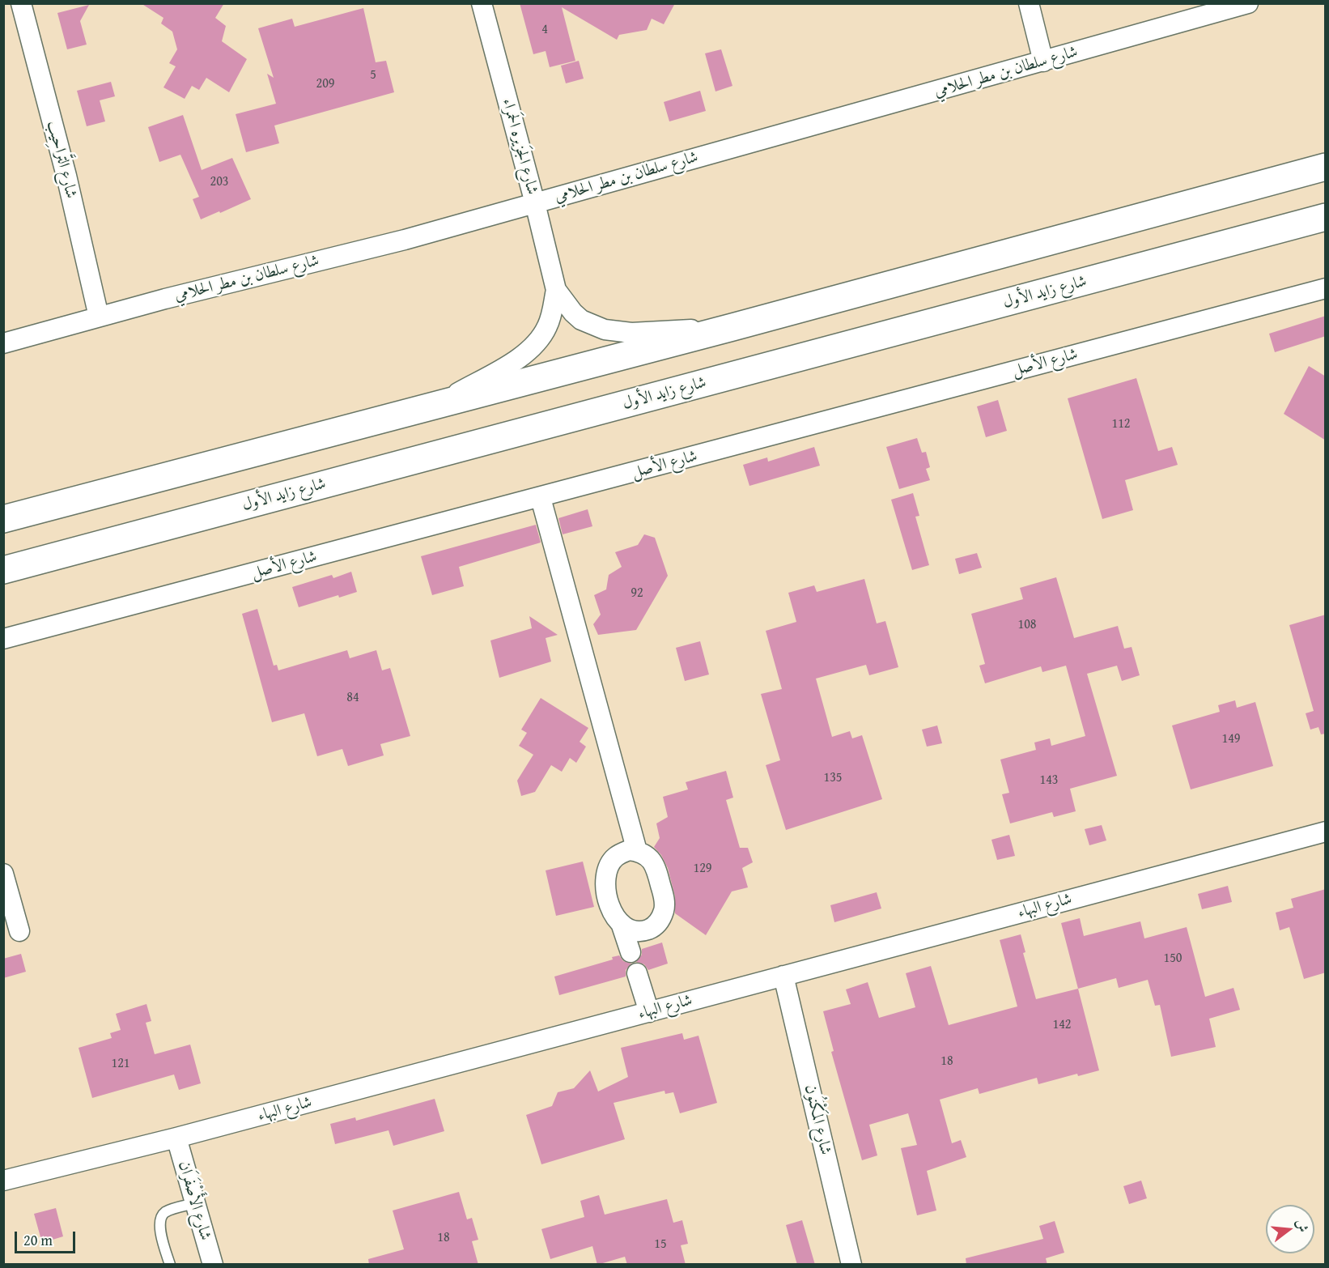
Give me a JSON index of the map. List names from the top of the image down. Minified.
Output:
{"streets":{"main road":["شارع زايد الأول"],"street":["شارع سلطان بن مطر الحلامي","شارع الجَزيره الحَمراء","شارع التَّراحِيب","شارع الأصل","شارع البهاء","شارع المَكْنُون","شارع الأَصْفَرَان"]},"crossings":[["شارع سلطان بن مطر الحلامي","شارع الجَزيره الحَمراء"],["شارع سلطان بن مطر الحلامي","شارع التَّراحِيب"],["شارع البهاء","شارع المَكْنُون"],["شارع البهاء","شارع الأَصْفَرَان"]],"house_numbers":["4","5","209","203","112","92","108","84","149","135","143","129","150","142","18","121","18","15"],"scale_bar":"20 m","north":"right"}
